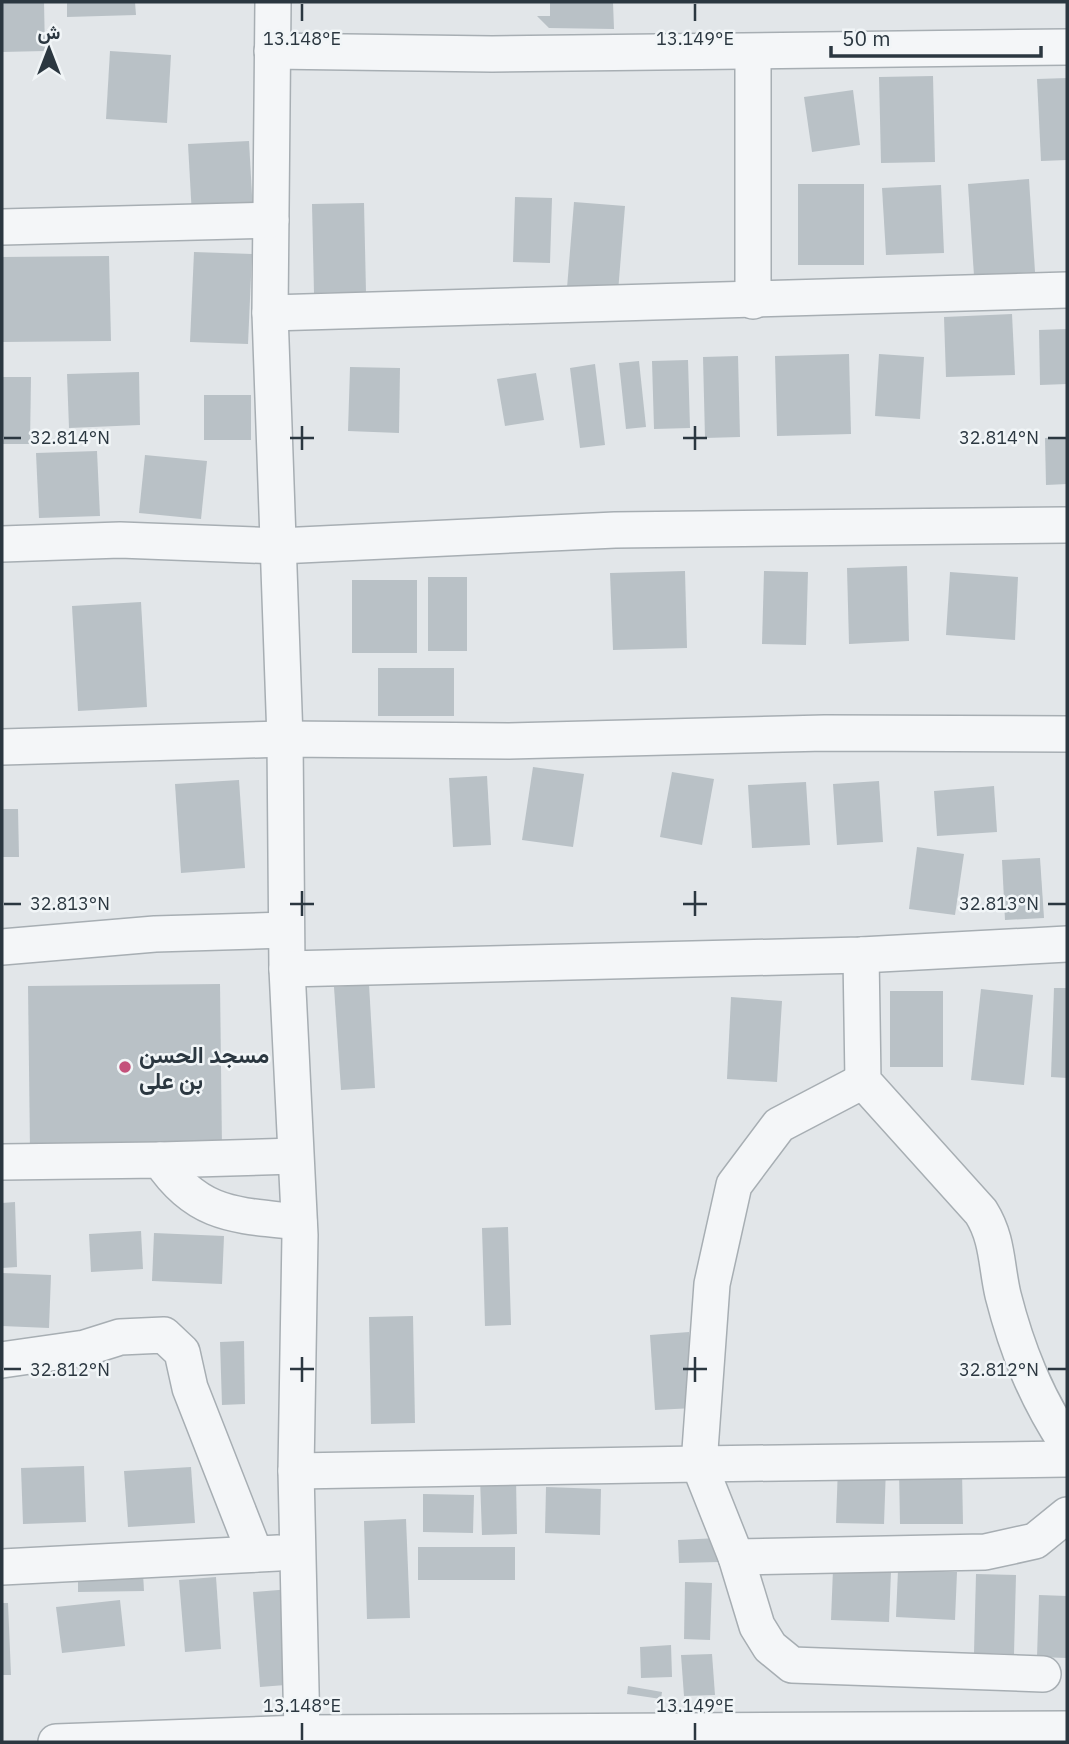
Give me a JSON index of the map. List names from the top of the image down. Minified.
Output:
{"places":["مسجد الحسن بن على"],"scale_bar":"50 m","north":"top","coordinates":["13.148°E","13.149°E","32.814°N","32.813°N","32.812°N"]}
